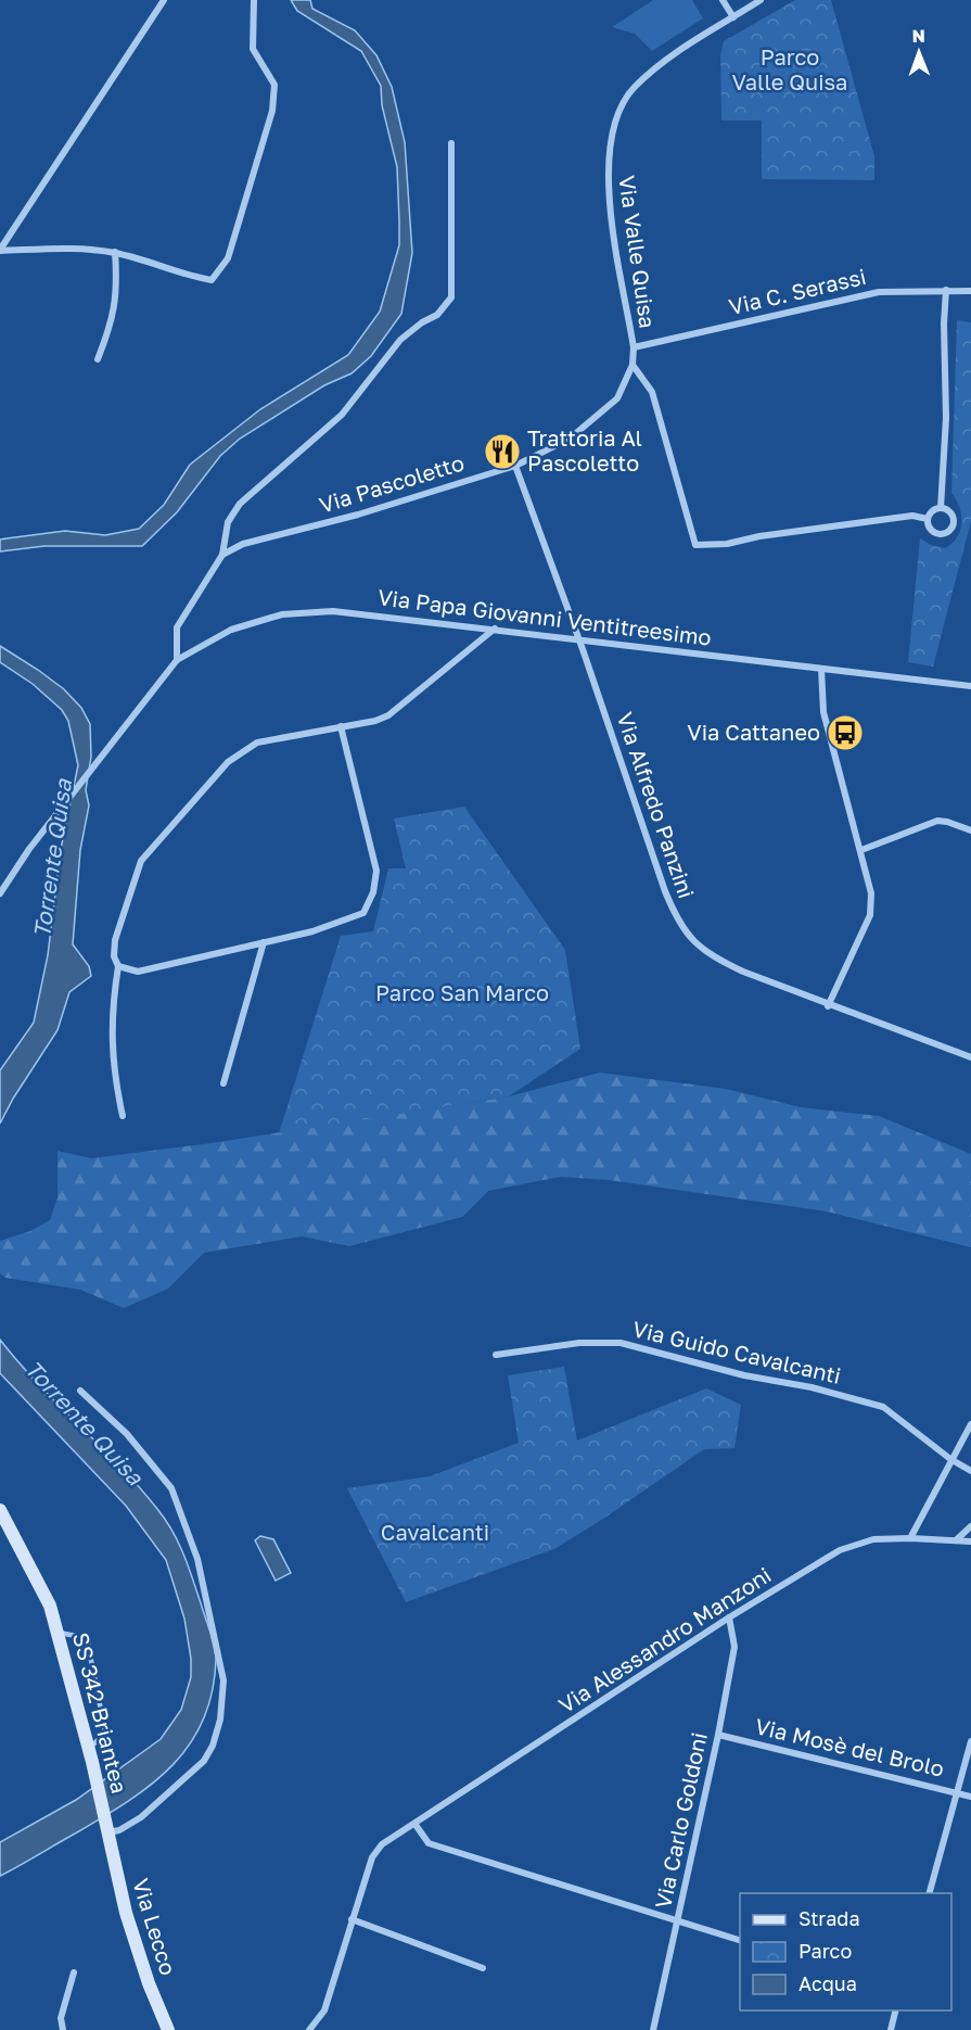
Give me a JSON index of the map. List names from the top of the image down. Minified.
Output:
{"streets":{"main road":["SS 342 Briantea","Via Lecco"],"street":["Via Valle Quisa","Via C. Serassi","Via Pascoletto","Via Papa Giovanni Ventitreesimo","Via Alfredo Panzini","Via Guido Cavalcanti","Via Alessandro Manzoni","Via Mosè del Brolo","Via Carlo Goldoni"]},"crossings":[["Via Valle Quisa","Via C. Serassi"],["Via Valle Quisa","Via Pascoletto"],["Via C. Serassi","Via Pascoletto"],["Via Pascoletto","Via Alfredo Panzini"],["Via Papa Giovanni Ventitreesimo","Via Alfredo Panzini"],["Via Alessandro Manzoni","Via Carlo Goldoni"],["SS 342 Briantea","Via Lecco"],["Via Mosè del Brolo","Via Carlo Goldoni"]],"water":["Torrente Quisa"],"parks":["Parco Valle Quisa","Parco San Marco","Cavalcanti"],"places":{"restaurant":["Trattoria Al Pascoletto"],"bus stop":["Via Cattaneo"]},"legend":["Strada","Parco","Acqua"],"north":"top"}
